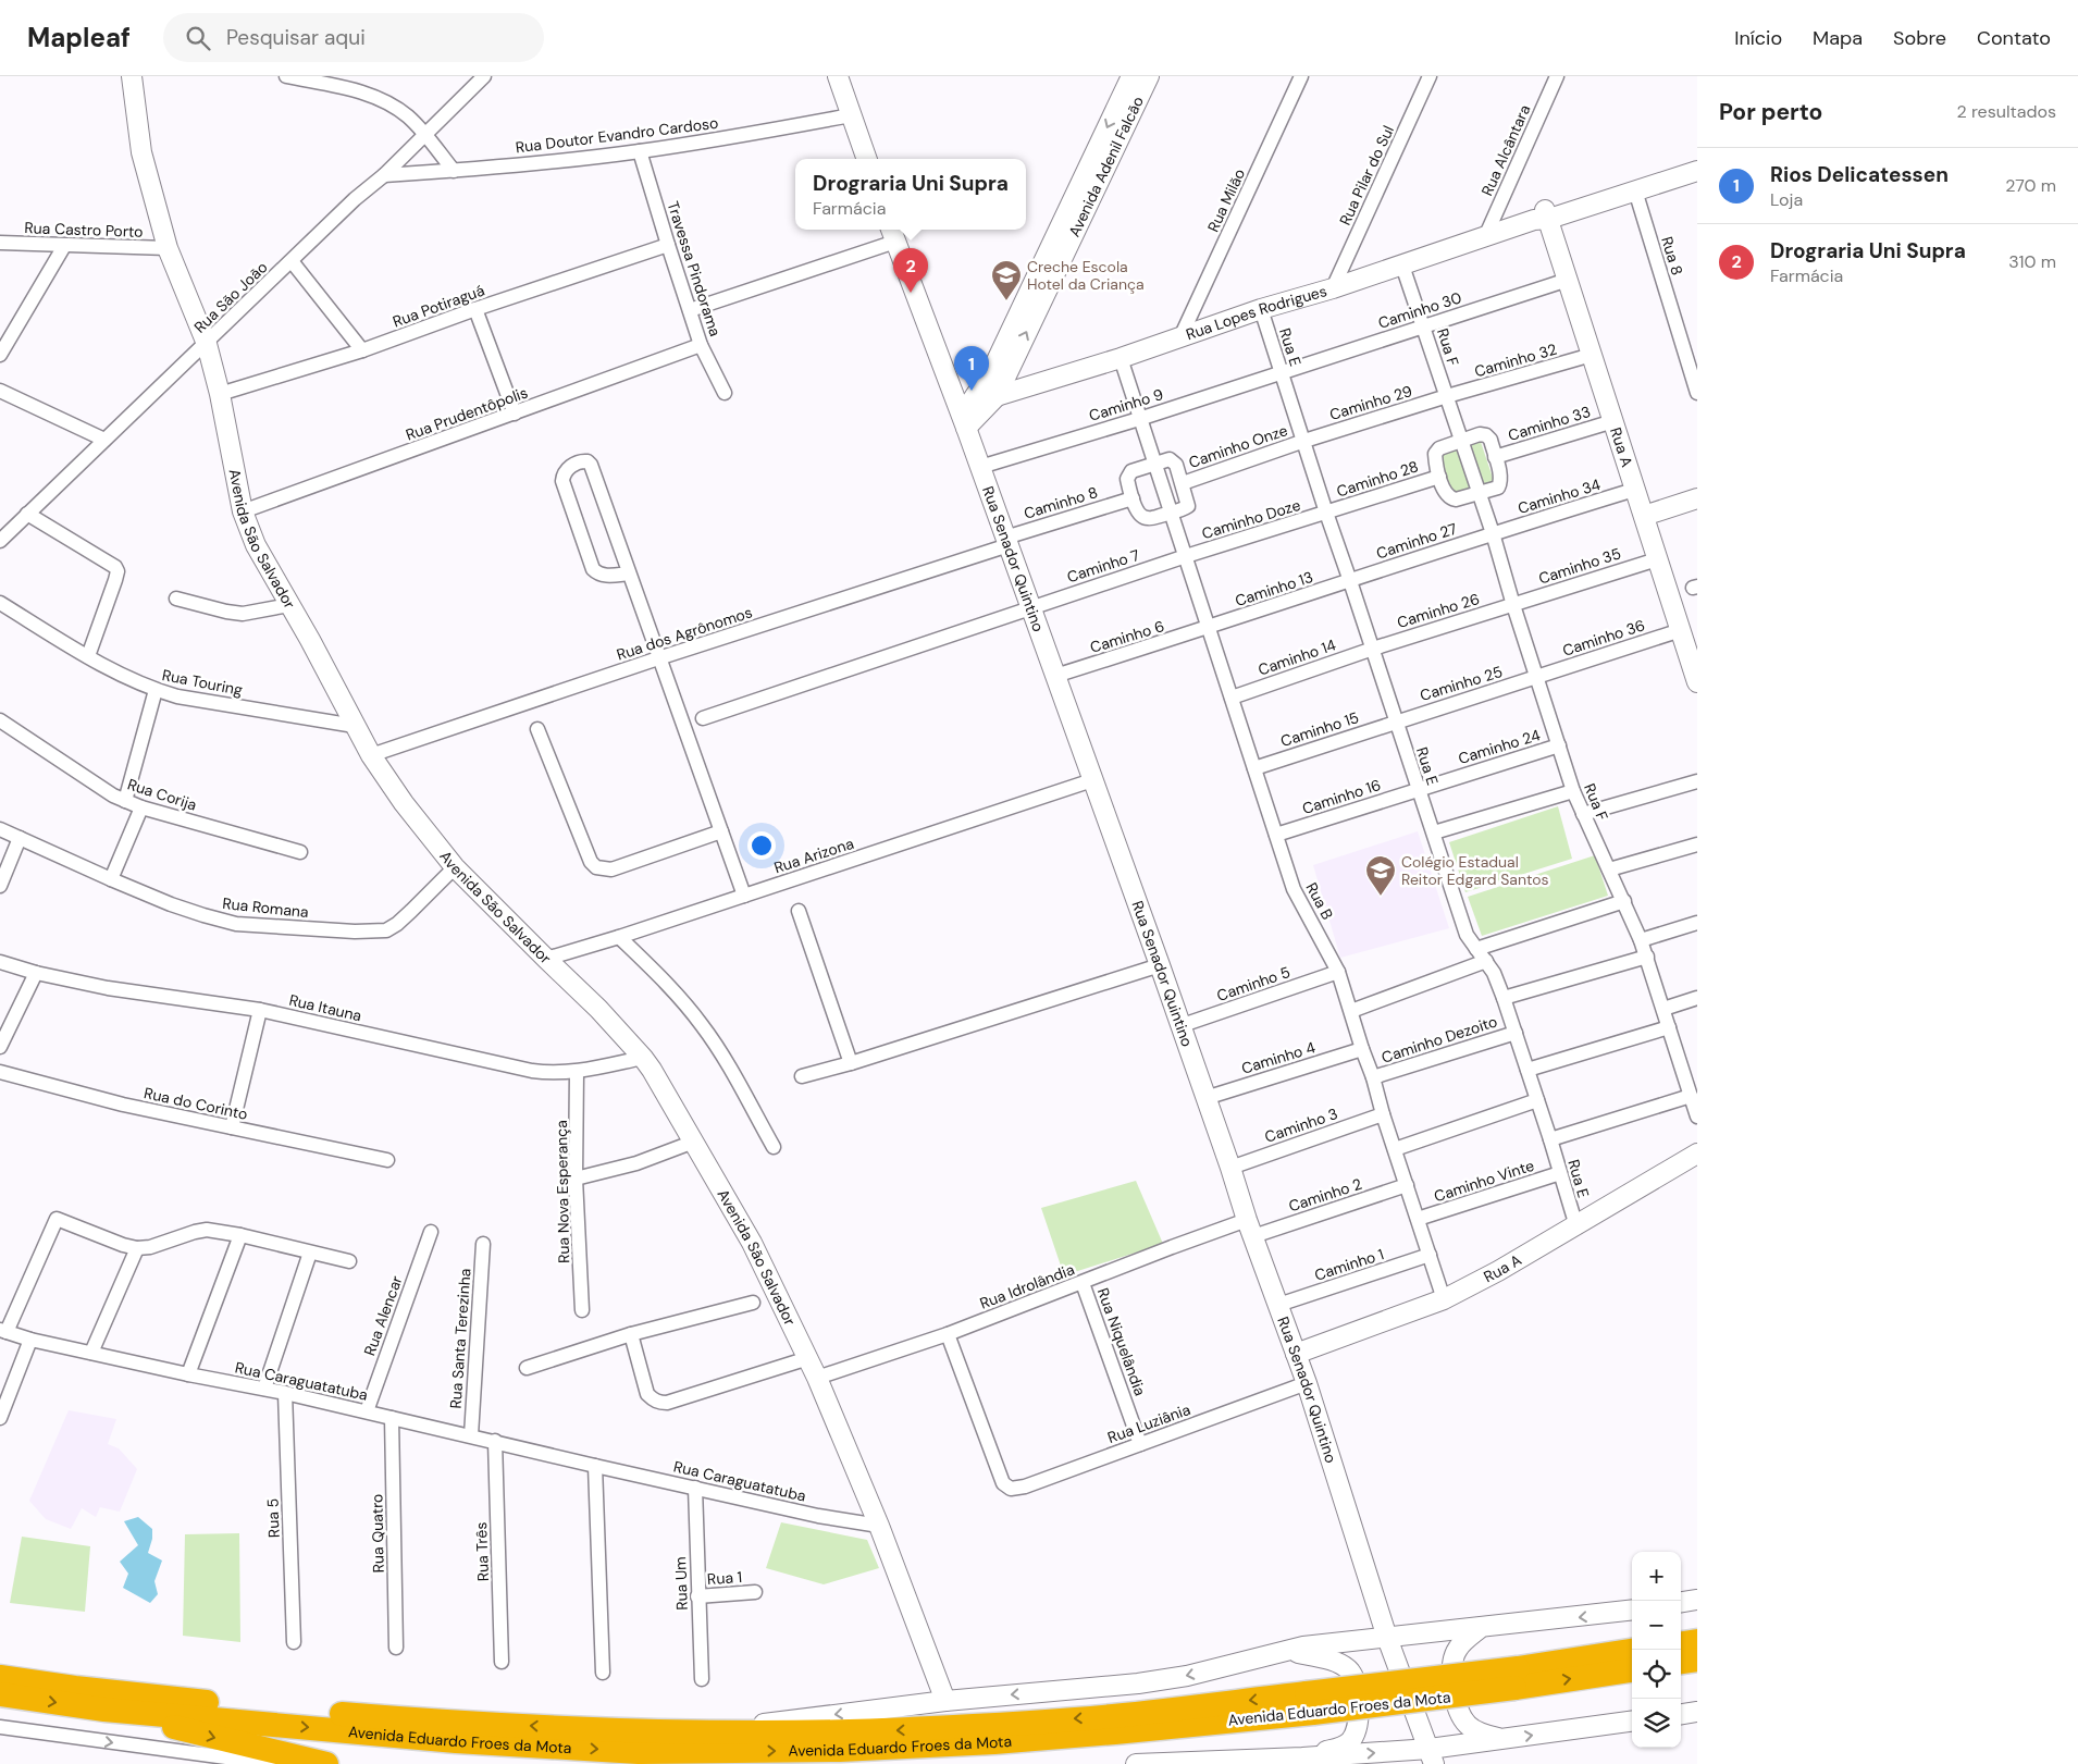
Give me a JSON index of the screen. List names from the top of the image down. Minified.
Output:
{"streets":{"highway":["Avenida Eduardo Froes da Mota"],"street":["Rua Doutor Evandro Cardoso","Rua Alcântara","Avenida Adenil Falcão","Rua Pilar do Sul","Rua Milão","Rua Castro Porto","Rua 8","Travessa Pindorama","Rua São João","Rua Potiraguá","Caminho 30","Rua Lopes Rodrigues","Rua E","Rua F","Caminho 32","Caminho 29","Caminho 9","Rua Prudentôpolis","Caminho 33","Caminho Onze","Rua A","Caminho 28","Caminho 34","Caminho 8","Caminho Doze","Avenida São Salvador","Caminho 27","Rua Senador Quintino","Caminho 7","Caminho 35","Caminho 13","Caminho 26","Rua dos Agrônomos","Caminho 6","Caminho 36","Caminho 14","Rua Touring","Caminho 25","Caminho 15","Caminho 24","Rua Corija","Caminho 16","Rua Arizona","Rua B","Rua Romana","Caminho 5","Rua Itauna","Caminho Dezoito","Caminho 4","Rua do Corinto","Caminho 3","Caminho Vinte","Rua Nova Esperança","Caminho 2","Caminho 1","Rua Idrolândia","Rua Alencar","Rua Santa Terezinha","Rua Niquelândia","Rua Caraguatatuba","Rua Luziânia","Rua 5","Rua Quatro","Rua Três","Rua 1","Rua Um"]},"crossings":[["Rua Doutor Evandro Cardoso","Travessa Pindorama"],["Rua Doutor Evandro Cardoso","Rua São João"],["Rua Alcântara","Rua Lopes Rodrigues"],["Avenida Adenil Falcão","Rua Lopes Rodrigues"],["Avenida Adenil Falcão","Rua Senador Quintino"],["Rua Pilar do Sul","Rua Lopes Rodrigues"],["Rua Milão","Rua Lopes Rodrigues"],["Rua Castro Porto","Avenida São Salvador"],["Rua 8","Rua Lopes Rodrigues"],["Travessa Pindorama","Rua Potiraguá"],["Travessa Pindorama","Rua Prudentôpolis"],["Rua São João","Avenida São Salvador"],["Rua Potiraguá","Avenida São Salvador"],["Caminho 30","Rua E"],["Caminho 30","Rua F"],["Caminho 30","Caminho 9"],["Caminho 30","Rua A"],["Rua Lopes Rodrigues","Rua E"],["Rua Lopes Rodrigues","Rua F"],["Rua Lopes Rodrigues","Rua A"],["Rua E","Caminho 29"],["Rua E","Caminho 9"],["Rua E","Caminho Onze"],["Rua E","Rua A"],["Rua E","Caminho 28"],["Rua E","Caminho Doze"],["Rua E","Caminho 27"],["Rua E","Caminho 13"],["Rua E","Caminho 26"],["Rua E","Caminho 14"],["Rua E","Caminho 25"],["Rua E","Caminho 15"],["Rua E","Caminho 24"],["Rua E","Caminho 16"],["Rua E","Caminho Dezoito"],["Rua E","Caminho Vinte"],["Rua F","Caminho 32"],["Rua F","Caminho 29"],["Rua F","Caminho 34"],["Rua F","Caminho 27"],["Rua F","Caminho 35"],["Rua F","Caminho 26"],["Rua F","Caminho 36"],["Rua F","Caminho 25"],["Rua F","Caminho 24"],["Caminho 32","Caminho 29"],["Caminho 32","Rua A"],["Caminho 29","Caminho Onze"],["Caminho 9","Rua Senador Quintino"],["Rua Prudentôpolis","Avenida São Salvador"],["Caminho 33","Rua A"],["Rua A","Caminho 34"],["Rua A","Rua Senador Quintino"],["Rua A","Caminho 35"],["Rua A","Caminho 36"],["Rua A","Rua B"],["Caminho 28","Caminho Doze"],["Caminho 34","Caminho 27"],["Caminho 8","Rua Senador Quintino"],["Caminho 8","Rua dos Agrônomos"],["Caminho Doze","Caminho 7"],["Caminho Doze","Rua B"],["Avenida São Salvador","Rua dos Agrônomos"],["Avenida São Salvador","Rua Touring"],["Avenida São Salvador","Rua Arizona"],["Avenida São Salvador","Rua Romana"],["Avenida São Salvador","Rua Itauna"],["Avenida São Salvador","Rua Idrolândia"],["Avenida São Salvador","Rua Caraguatatuba"],["Caminho 27","Caminho 13"],["Rua Senador Quintino","Caminho 7"],["Rua Senador Quintino","Rua dos Agrônomos"],["Rua Senador Quintino","Caminho 6"],["Rua Senador Quintino","Rua Arizona"],["Rua Senador Quintino","Caminho 5"],["Rua Senador Quintino","Caminho 4"],["Rua Senador Quintino","Caminho 3"],["Rua Senador Quintino","Caminho 2"],["Rua Senador Quintino","Caminho 1"],["Rua Senador Quintino","Rua Idrolândia"],["Rua Senador Quintino","Rua Luziânia"],["Caminho 7","Rua B"],["Caminho 35","Caminho 26"],["Caminho 13","Caminho 6"],["Caminho 13","Rua B"],["Caminho 26","Caminho 14"],["Caminho 6","Rua B"],["Caminho 36","Caminho 25"],["Caminho 14","Rua B"],["Caminho 25","Caminho 15"],["Caminho 15","Rua B"],["Caminho 24","Caminho 16"],["Caminho 16","Rua B"],["Rua B","Caminho 5"],["Rua B","Caminho Dezoito"],["Rua B","Caminho 4"],["Rua B","Caminho 3"],["Rua B","Caminho Vinte"],["Rua B","Caminho 2"],["Rua B","Caminho 1"],["Rua Itauna","Rua Nova Esperança"],["Caminho 2","Rua Idrolândia"],["Rua Idrolândia","Rua Niquelândia"],["Rua Idrolândia","Rua Luziânia"],["Rua Alencar","Rua Caraguatatuba"],["Rua Santa Terezinha","Rua Caraguatatuba"],["Rua Niquelândia","Rua Luziânia"],["Rua Caraguatatuba","Rua 5"],["Rua Caraguatatuba","Rua Quatro"],["Rua Caraguatatuba","Rua Três"],["Rua Caraguatatuba","Rua Um"],["Rua 1","Rua Um"]],"places":{"school or university":["Creche Escola Hotel da Criança","Colégio Estadual Reitor Edgard Santos"]},"page":{"header":"Mapleaf","search":"Pesquisar aqui","nav":["Início","Mapa","Sobre","Contato"],"heading":["Por perto","2 resultados"],"list":[{"mark":"1","name":"Rios Delicatessen","note":"Loja","value":"270 m"},{"mark":"2","name":"Drograria Uni Supra","note":"Farmácia","value":"310 m"}],"popup":["Drograria Uni Supra","Farmácia"],"pins":["2","1"],"map_buttons":["+","−"]}}
